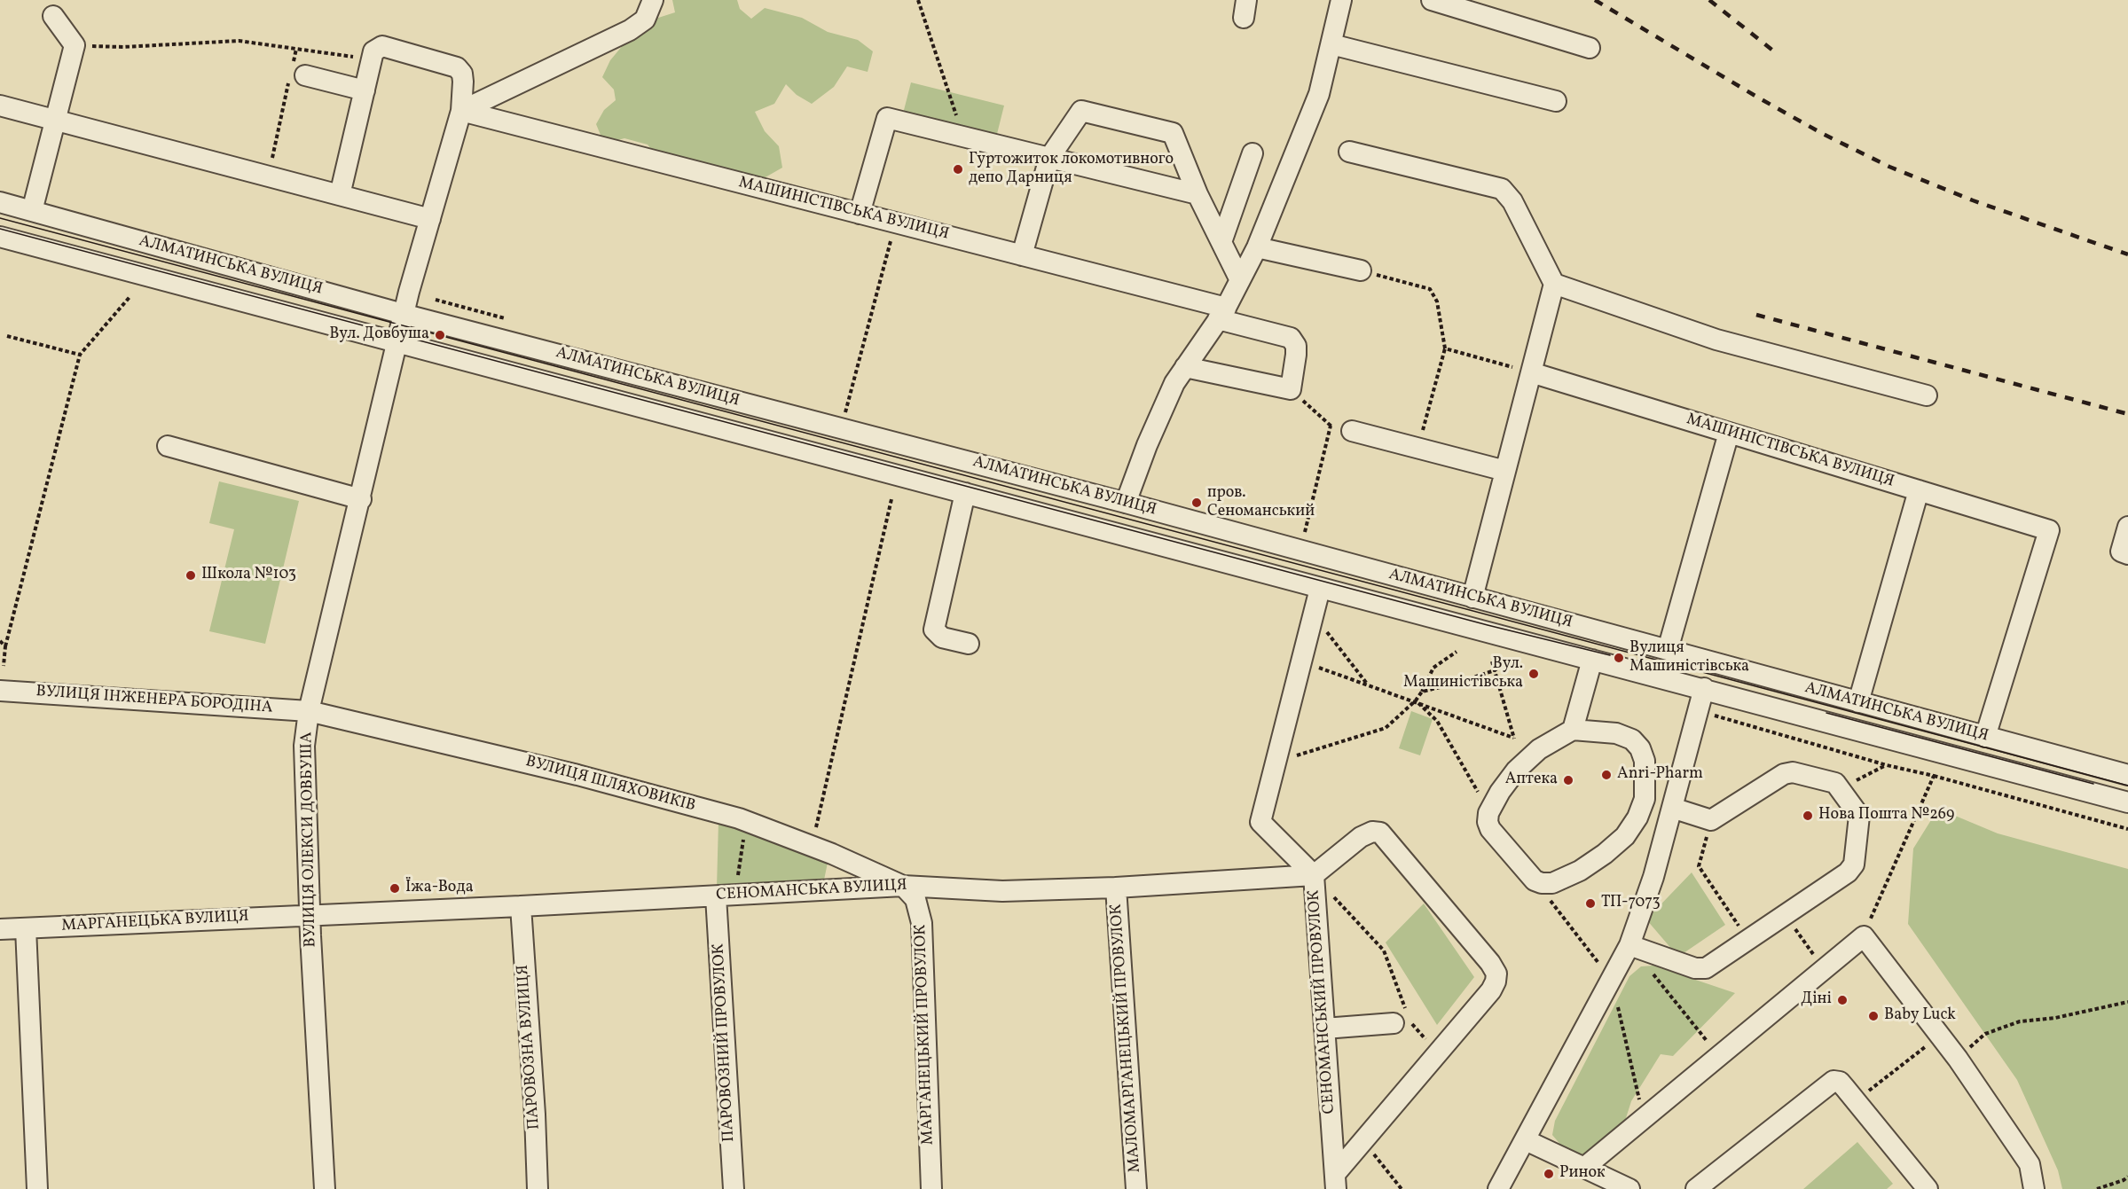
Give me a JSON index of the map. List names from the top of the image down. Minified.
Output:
{"streets":{"street":["МАШИНІСТІВСЬКА ВУЛИЦЯ","АЛМАТИНСЬКА ВУЛИЦЯ","ВУЛИЦЯ ІНЖЕНЕРА БОРОДІНА","ВУЛИЦЯ ШЛЯХОВИКІВ","ВУЛИЦЯ ОЛЕКСИ ДОВБУША","СЕНОМАНСЬКА ВУЛИЦЯ","МАРГАНЕЦЬКА ВУЛИЦЯ","СЕНОМАНСЬКИЙ ПРОВУЛОК","МАРГАНЕЦЬКИЙ ПРОВУЛОК","МАЛОМАРГАНЕЦЬКИЙ ПРОВУЛОК","ПАРОВОЗНИЙ ПРОВУЛОК","ПАРОВОЗНА ВУЛИЦЯ"]},"crossings":[["МАШИНІСТІВСЬКА ВУЛИЦЯ","АЛМАТИНСЬКА ВУЛИЦЯ"],["МАШИНІСТІВСЬКА ВУЛИЦЯ","ВУЛИЦЯ ОЛЕКСИ ДОВБУША"],["АЛМАТИНСЬКА ВУЛИЦЯ","ВУЛИЦЯ ОЛЕКСИ ДОВБУША"],["АЛМАТИНСЬКА ВУЛИЦЯ","СЕНОМАНСЬКИЙ ПРОВУЛОК"],["ВУЛИЦЯ ІНЖЕНЕРА БОРОДІНА","ВУЛИЦЯ ШЛЯХОВИКІВ"],["ВУЛИЦЯ ІНЖЕНЕРА БОРОДІНА","ВУЛИЦЯ ОЛЕКСИ ДОВБУША"],["ВУЛИЦЯ ШЛЯХОВИКІВ","ВУЛИЦЯ ОЛЕКСИ ДОВБУША"],["ВУЛИЦЯ ШЛЯХОВИКІВ","СЕНОМАНСЬКА ВУЛИЦЯ"],["ВУЛИЦЯ ШЛЯХОВИКІВ","МАРГАНЕЦЬКИЙ ПРОВУЛОК"],["ВУЛИЦЯ ОЛЕКСИ ДОВБУША","СЕНОМАНСЬКА ВУЛИЦЯ"],["ВУЛИЦЯ ОЛЕКСИ ДОВБУША","МАРГАНЕЦЬКА ВУЛИЦЯ"],["СЕНОМАНСЬКА ВУЛИЦЯ","МАРГАНЕЦЬКА ВУЛИЦЯ"],["СЕНОМАНСЬКА ВУЛИЦЯ","СЕНОМАНСЬКИЙ ПРОВУЛОК"],["СЕНОМАНСЬКА ВУЛИЦЯ","МАРГАНЕЦЬКИЙ ПРОВУЛОК"],["СЕНОМАНСЬКА ВУЛИЦЯ","МАЛОМАРГАНЕЦЬКИЙ ПРОВУЛОК"],["СЕНОМАНСЬКА ВУЛИЦЯ","ПАРОВОЗНИЙ ПРОВУЛОК"],["СЕНОМАНСЬКА ВУЛИЦЯ","ПАРОВОЗНА ВУЛИЦЯ"]],"places":["Гуртожиток локомотивного депо Дарниця","Вул. Довбуша","пров. Сеноманський","Школа №103","Вулиця Машиністівська","Вул. Машиністівська","Anri-Pharm","Аптека","Нова Пошта №269","Їжа-Вода","ТП-7073","Діні","Baby Luck","Ринок"]}
